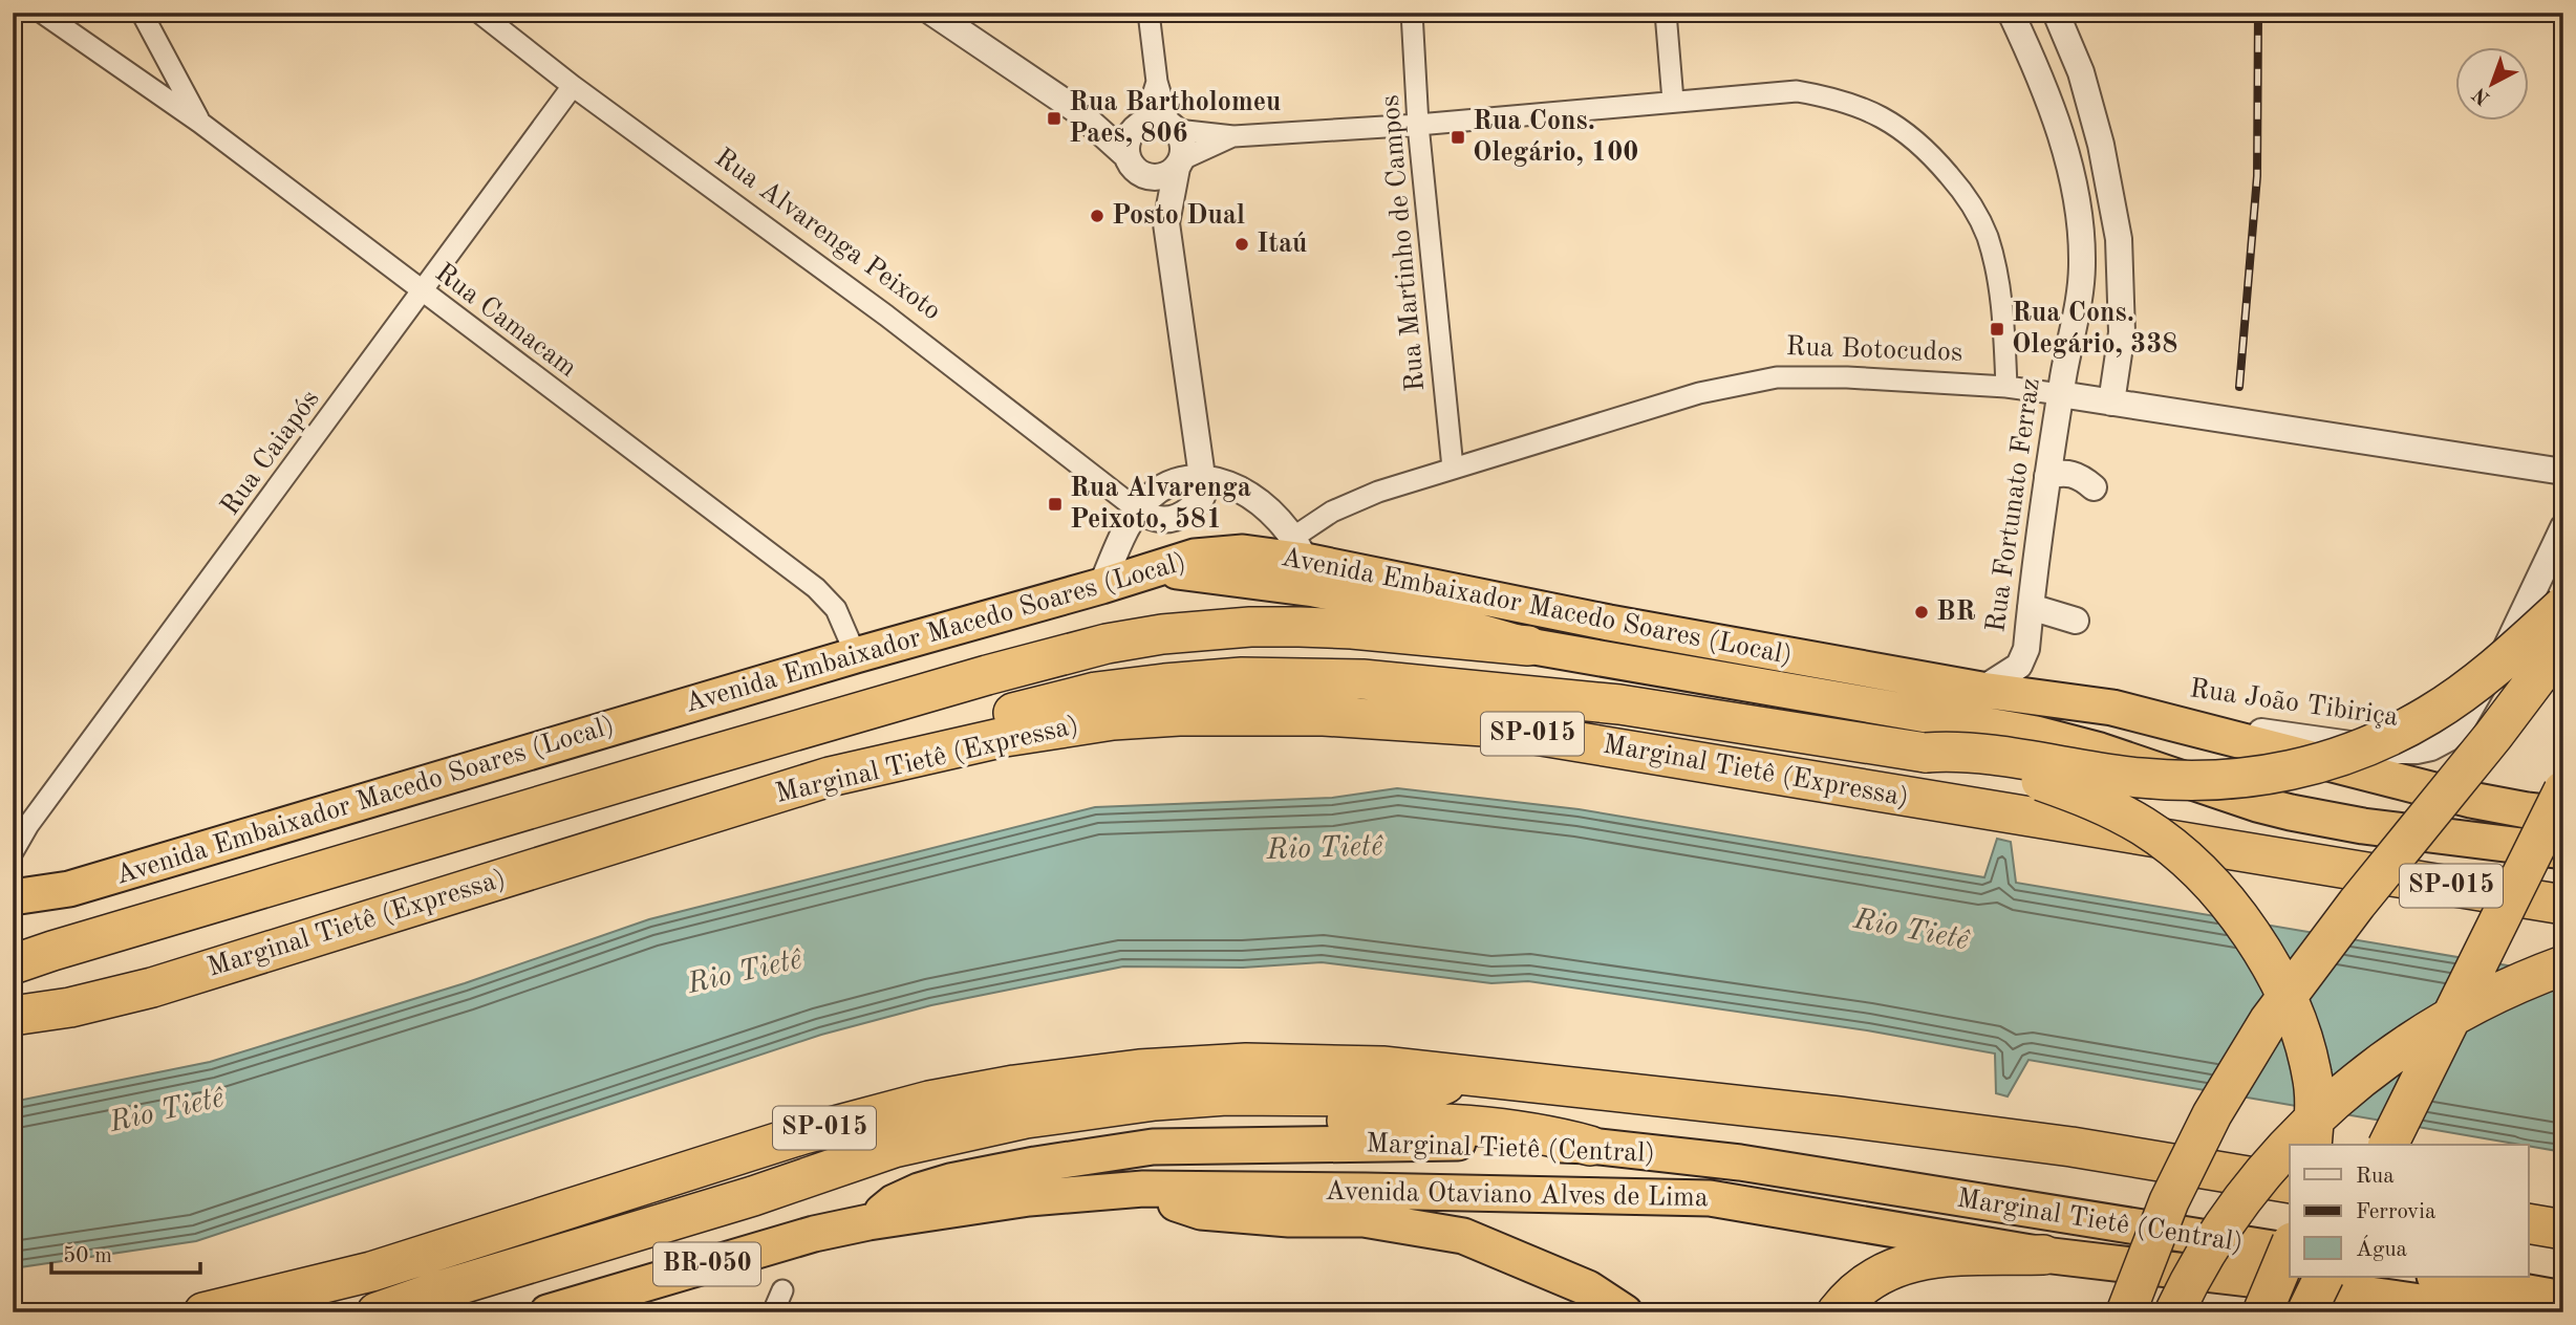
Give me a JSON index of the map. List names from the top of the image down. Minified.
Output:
{"streets":{"highway":["Avenida Embaixador Macedo Soares (Local)","SP-015","Marginal Tietê (Expressa)","Marginal Tietê (Central)","Avenida Otaviano Alves de Lima","BR-050"],"street":["Rua Alvarenga Peixoto","Rua Martinho de Campos","Rua Camacam","Rua Botocudos","Rua Caiapós","Rua Fortunato Ferraz","Rua João Tibiriça"]},"crossings":[["Rua Alvarenga Peixoto","Rua Caiapós"],["Rua Martinho de Campos","Rua Botocudos"],["Rua Camacam","Rua Caiapós"],["Rua Camacam","Avenida Embaixador Macedo Soares (Local)"],["Rua Botocudos","Rua Fortunato Ferraz"],["Rua Botocudos","Avenida Embaixador Macedo Soares (Local)"],["Rua Fortunato Ferraz","Avenida Embaixador Macedo Soares (Local)"],["Avenida Embaixador Macedo Soares (Local)","Rua João Tibiriça"],["Marginal Tietê (Central)","Avenida Otaviano Alves de Lima"]],"water":["Rio Tietê"],"places":{"transit":["Rua Bartholomeu Paes, 806","Rua Cons. Olegário, 100","Rua Cons. Olegário, 338","Rua Alvarenga Peixoto, 581"],"other":["Posto Dual","Itaú","BR"]},"legend":["Rua","Ferrovia","Água"],"scale_bar":"50 m","north":"bottom left"}
